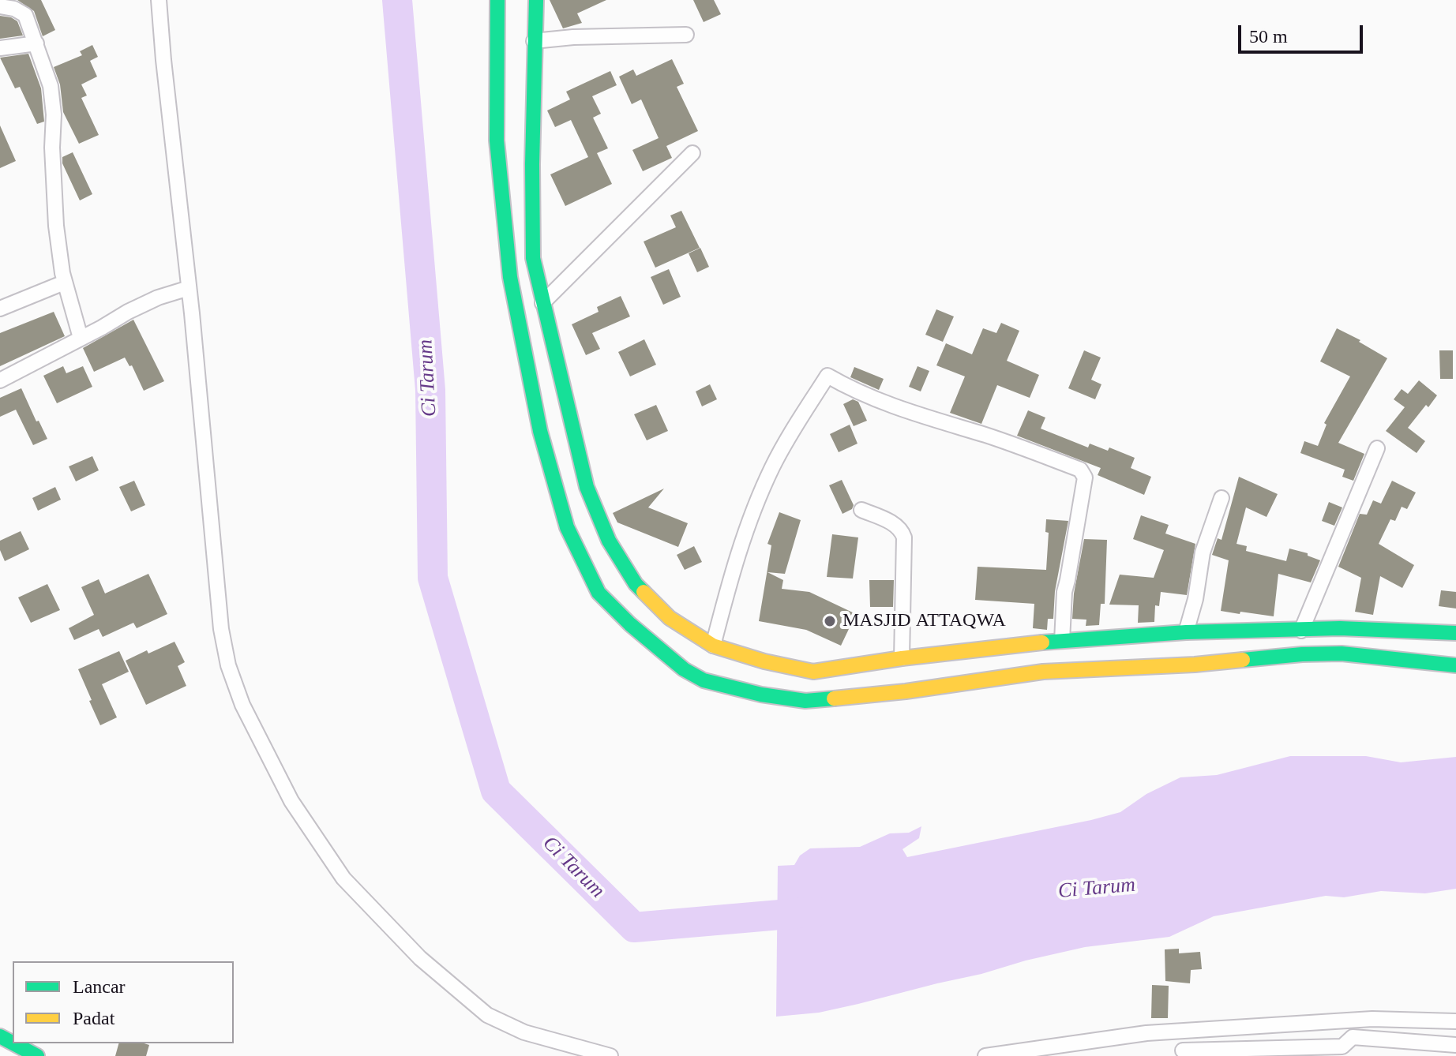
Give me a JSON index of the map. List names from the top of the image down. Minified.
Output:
{"water":["Ci Tarum"],"places":["MASJID ATTAQWA"],"legend":["Lancar","Padat"],"scale_bar":"50 m"}
